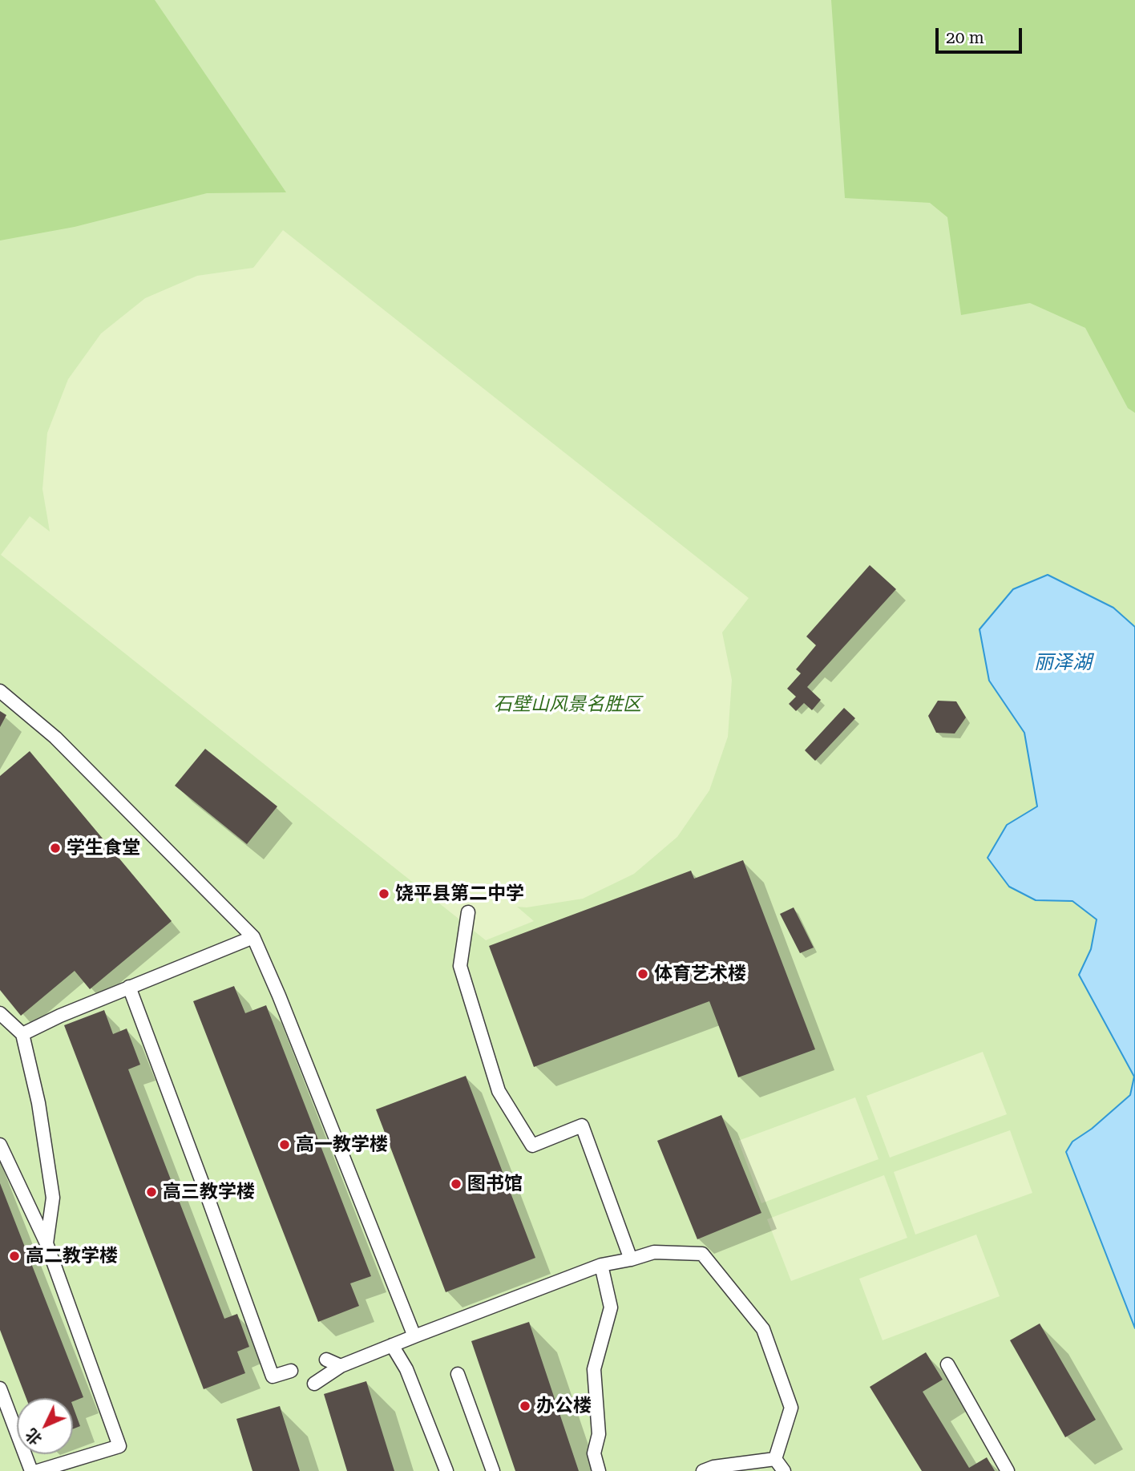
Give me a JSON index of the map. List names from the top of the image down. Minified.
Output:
{"water":["丽泽湖"],"parks":["石壁山风景名胜区"],"places":["学生食堂","饶平县第二中学","体育艺术楼","高一教学楼","图书馆","高三教学楼","高二教学楼","办公楼"],"scale_bar":"20 m","north":"bottom left"}
